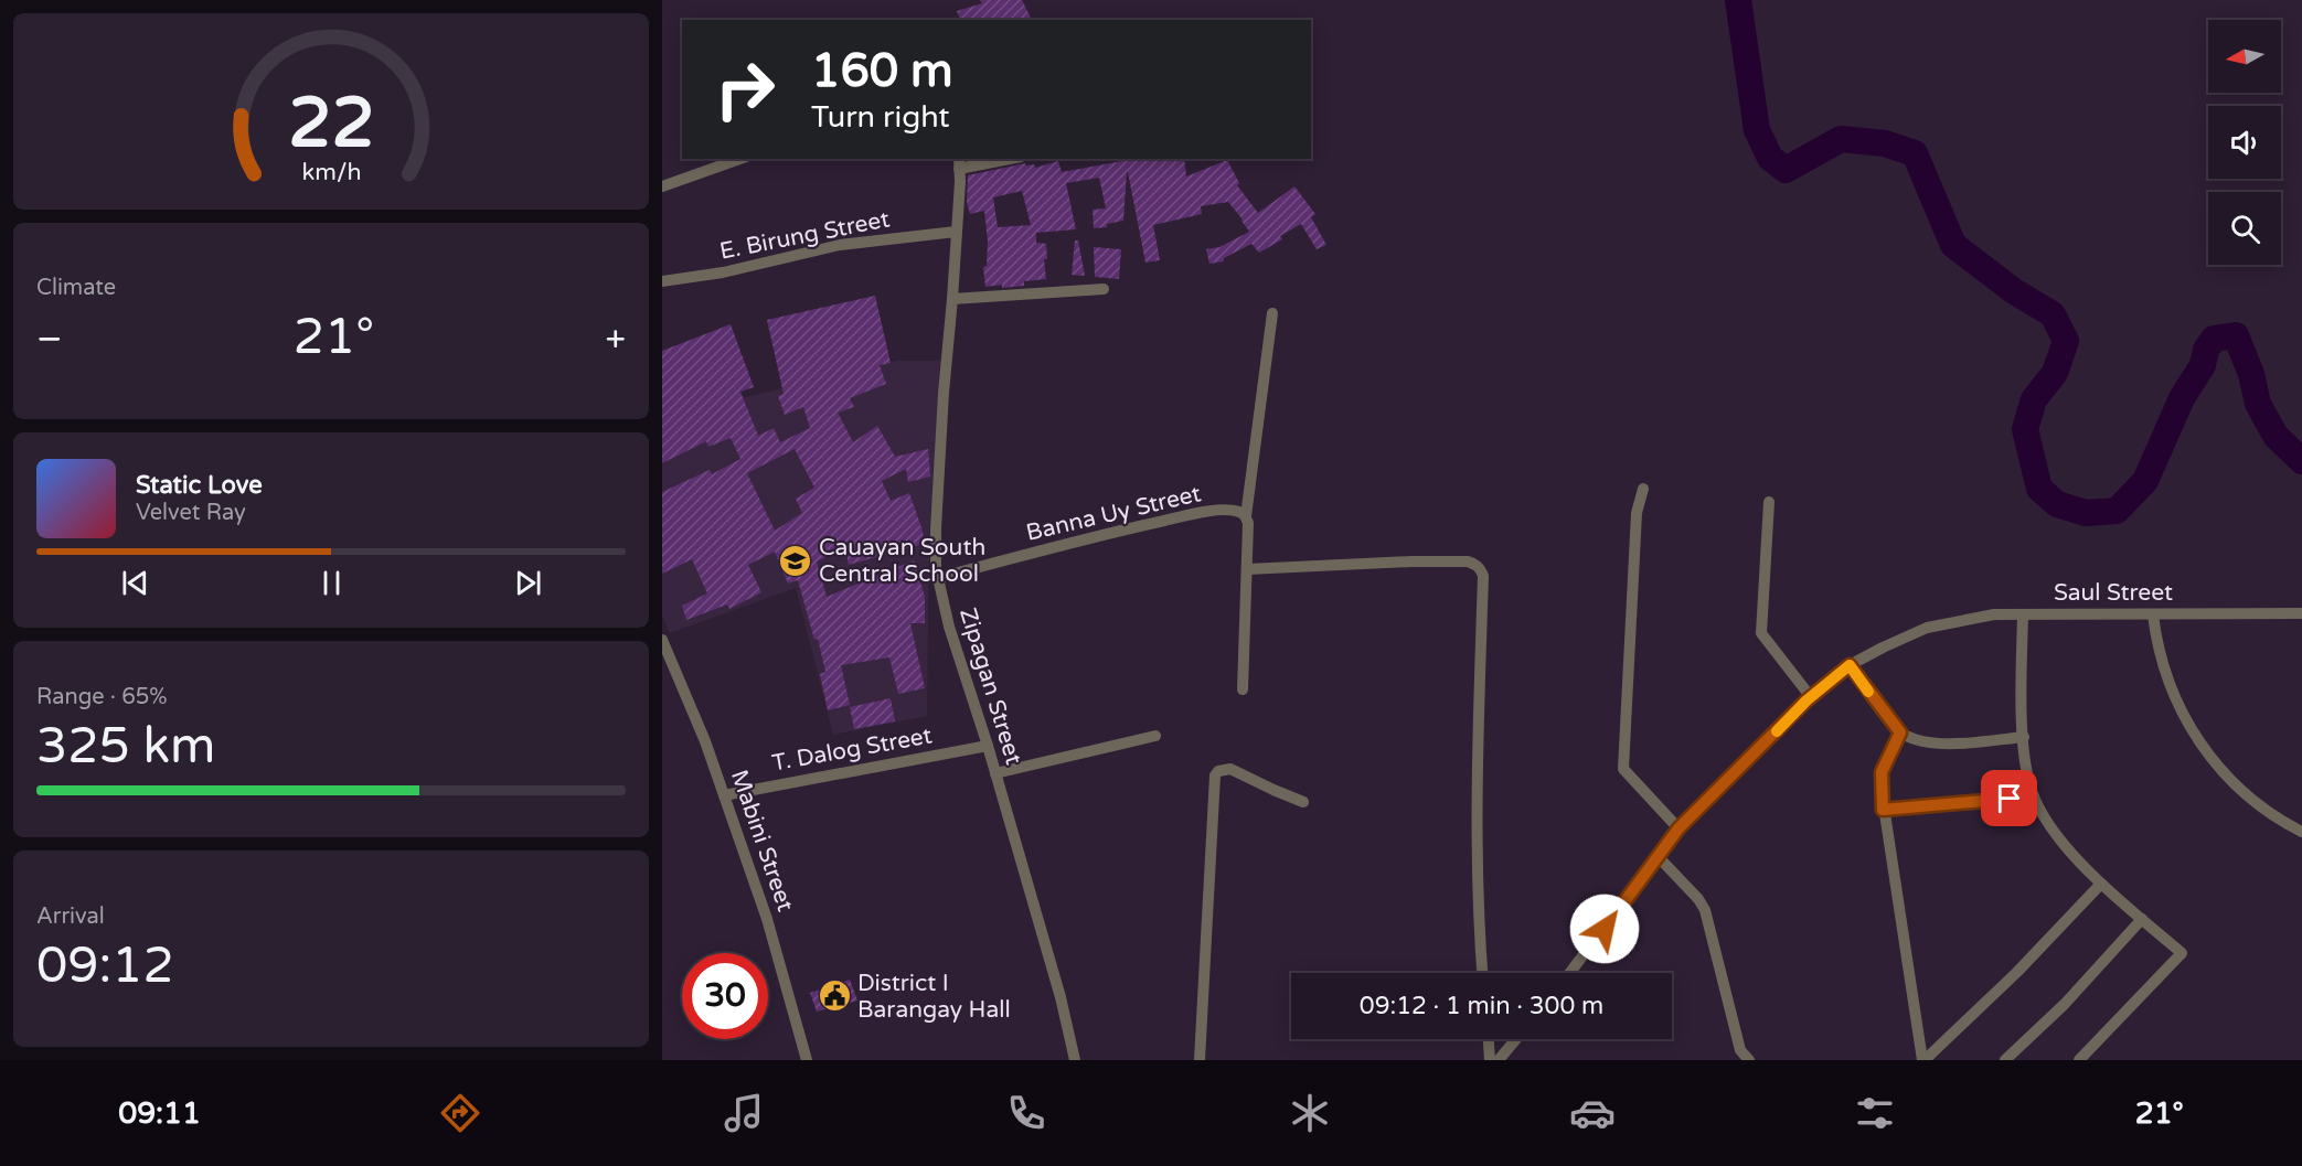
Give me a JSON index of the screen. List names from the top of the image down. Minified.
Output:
{"streets":{"street":["E. Birung Street","Banna Uy Street","Saul Street","Zipagan Street","T. Dalog Street","Mabini Street"]},"crossings":[["E. Birung Street","Zipagan Street"],["Banna Uy Street","Zipagan Street"],["Zipagan Street","T. Dalog Street"],["T. Dalog Street","Mabini Street"]],"places":{"school or university":["Cauayan South Central School"],"public building":["District I Barangay Hall"]},"north":"left","page":{"turn":["160 m","Turn right"],"tile":["Climate",["Range · 65%","325 km"],["Arrival","09:12"]],"heat":["−","21°","+"],"song":["Static Love","Velvet Ray"],"limit":"30","trip":"09:12 · 1 min · 300 m","tabs":["09:11","21°"],"gauge":["22","km/h"]}}
